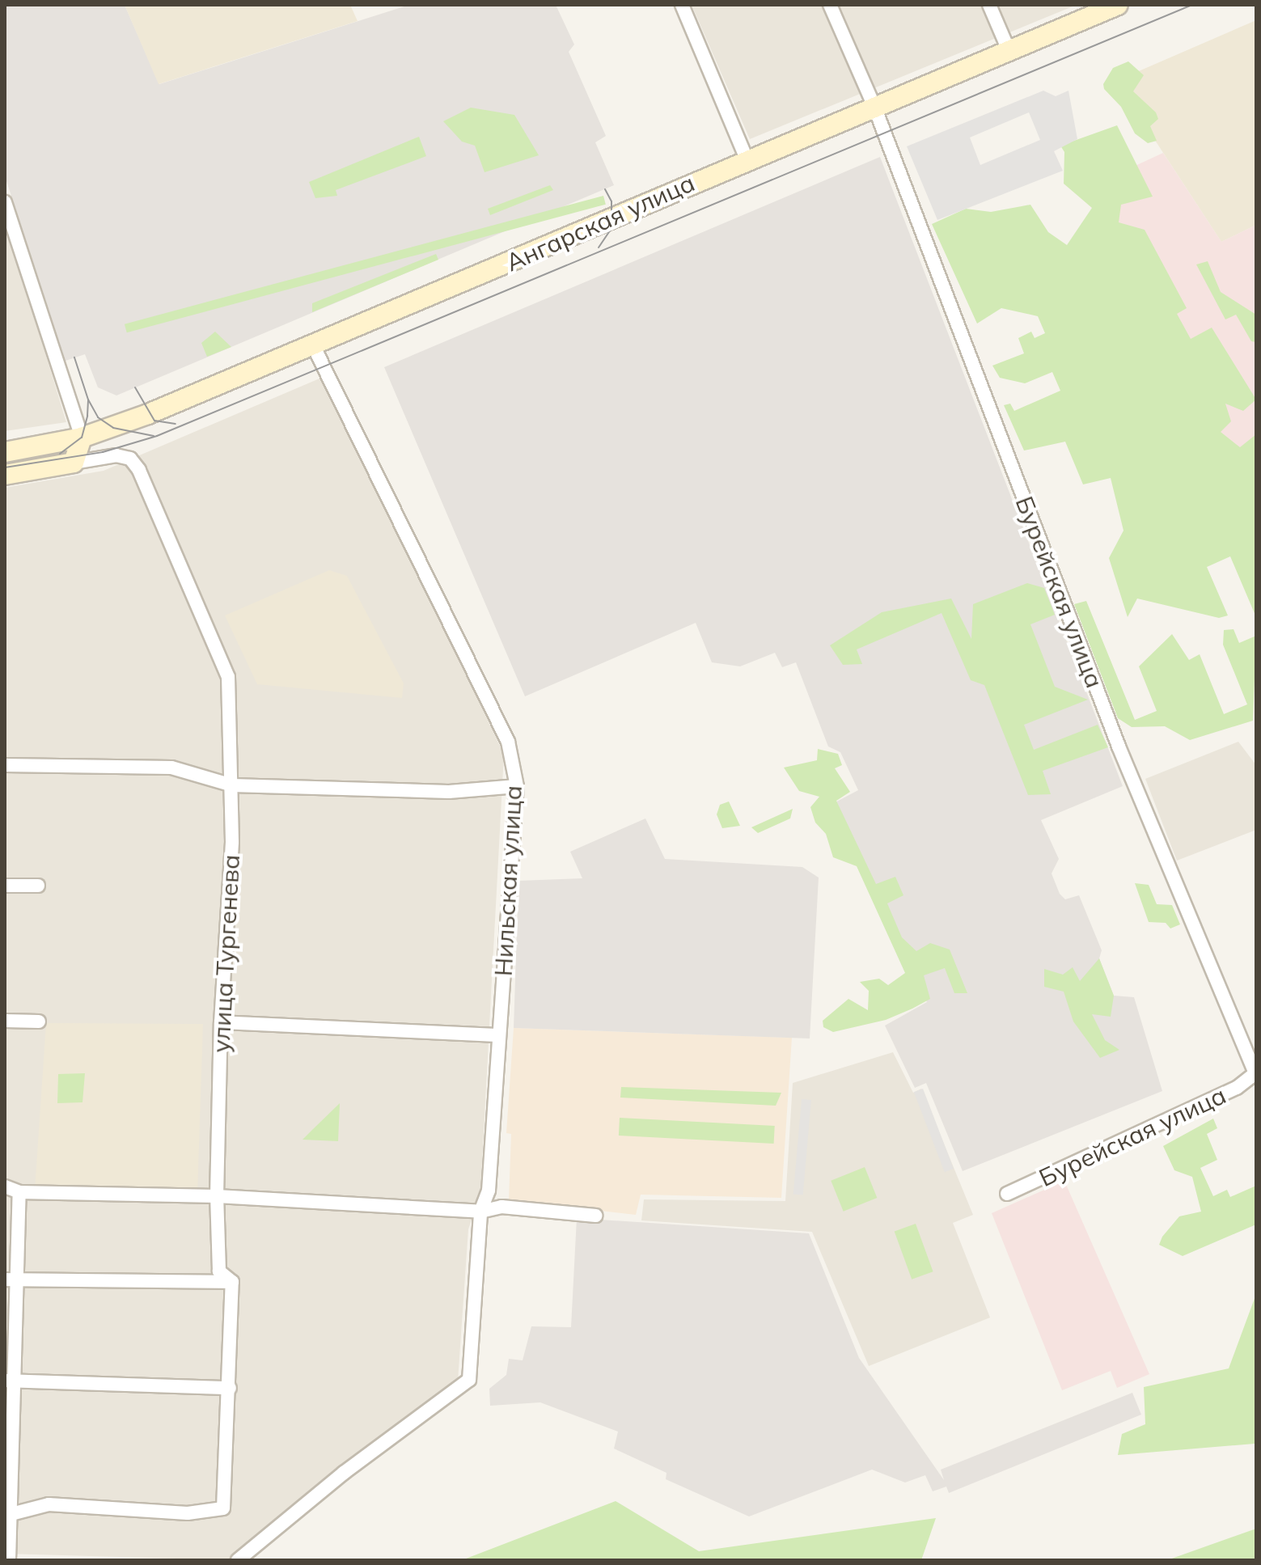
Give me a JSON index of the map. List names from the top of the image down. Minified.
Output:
{"streets":{"main road":["Ангарская улица"],"street":["Бурейская улица","Нильская улица","улица Тургенева"]},"crossings":[["Ангарская улица","Бурейская улица"],["Ангарская улица","Нильская улица"],["Ангарская улица","улица Тургенева"]]}
